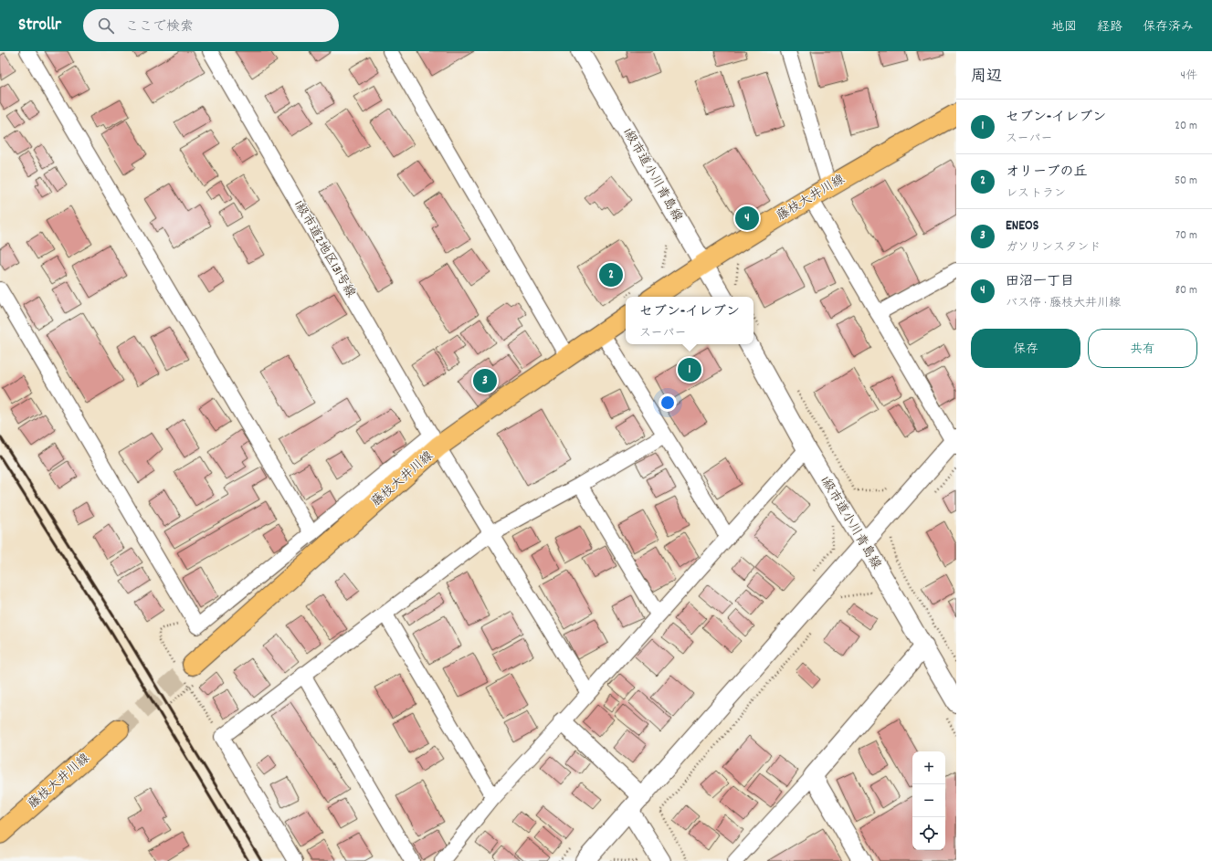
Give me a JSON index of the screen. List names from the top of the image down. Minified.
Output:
{"streets":{"main road":["藤枝大井川線"],"street":["1級市道小川青島線","1級市道2地区131号線"]},"crossings":[["1級市道小川青島線","藤枝大井川線"],["藤枝大井川線","1級市道2地区131号線"]],"page":{"header":"Strollr","search":"ここで検索","nav":["地図","経路","保存済み"],"heading":["周辺","4件"],"list":[{"mark":"1","name":"セブン-イレブン","note":"スーパー","value":"20 m"},{"mark":"2","name":"オリーブの丘","note":"レストラン","value":"50 m"},{"mark":"3","name":"ENEOS","note":"ガソリンスタンド","value":"70 m"},{"mark":"4","name":"田沼一丁目","note":"バス停 · 藤枝大井川線","value":"80 m"}],"pins":["4","2","1","3"],"popup":["セブン-イレブン","スーパー"],"buttons":["保存","共有"],"map_buttons":["+","−"]}}
